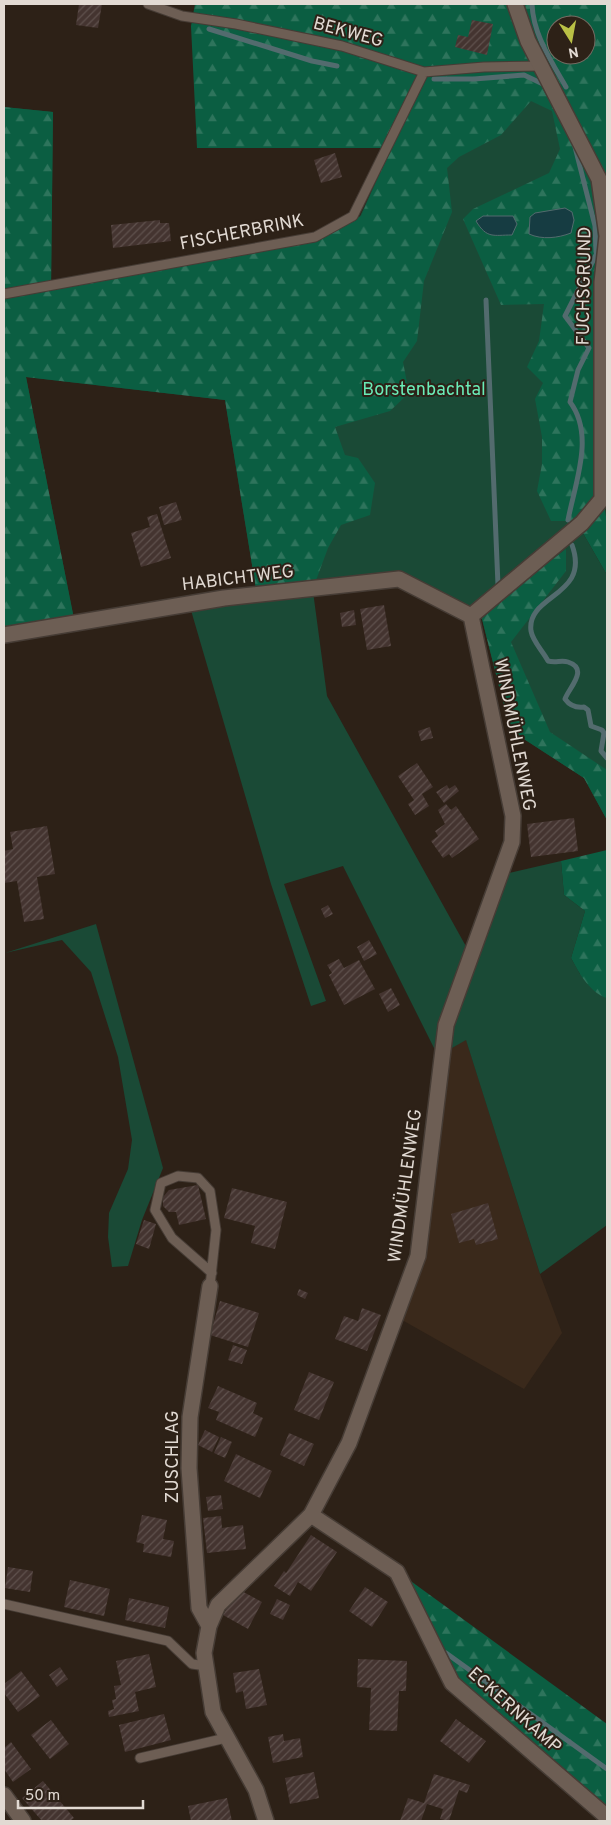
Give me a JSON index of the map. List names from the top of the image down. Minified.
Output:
{"streets":{"street":["FUCHSGRUND","HABICHTWEG","WINDMÜHLENWEG","ZUSCHLAG","ECKERNKAMP"],"lane":["BEKWEG","FISCHERBRINK"]},"crossings":[["BEKWEG","FISCHERBRINK"],["BEKWEG","FUCHSGRUND"],["HABICHTWEG","WINDMÜHLENWEG"],["WINDMÜHLENWEG","ZUSCHLAG"],["WINDMÜHLENWEG","ECKERNKAMP"]],"parks":["Borstenbachtal"],"scale_bar":"50 m","north":"bottom"}
